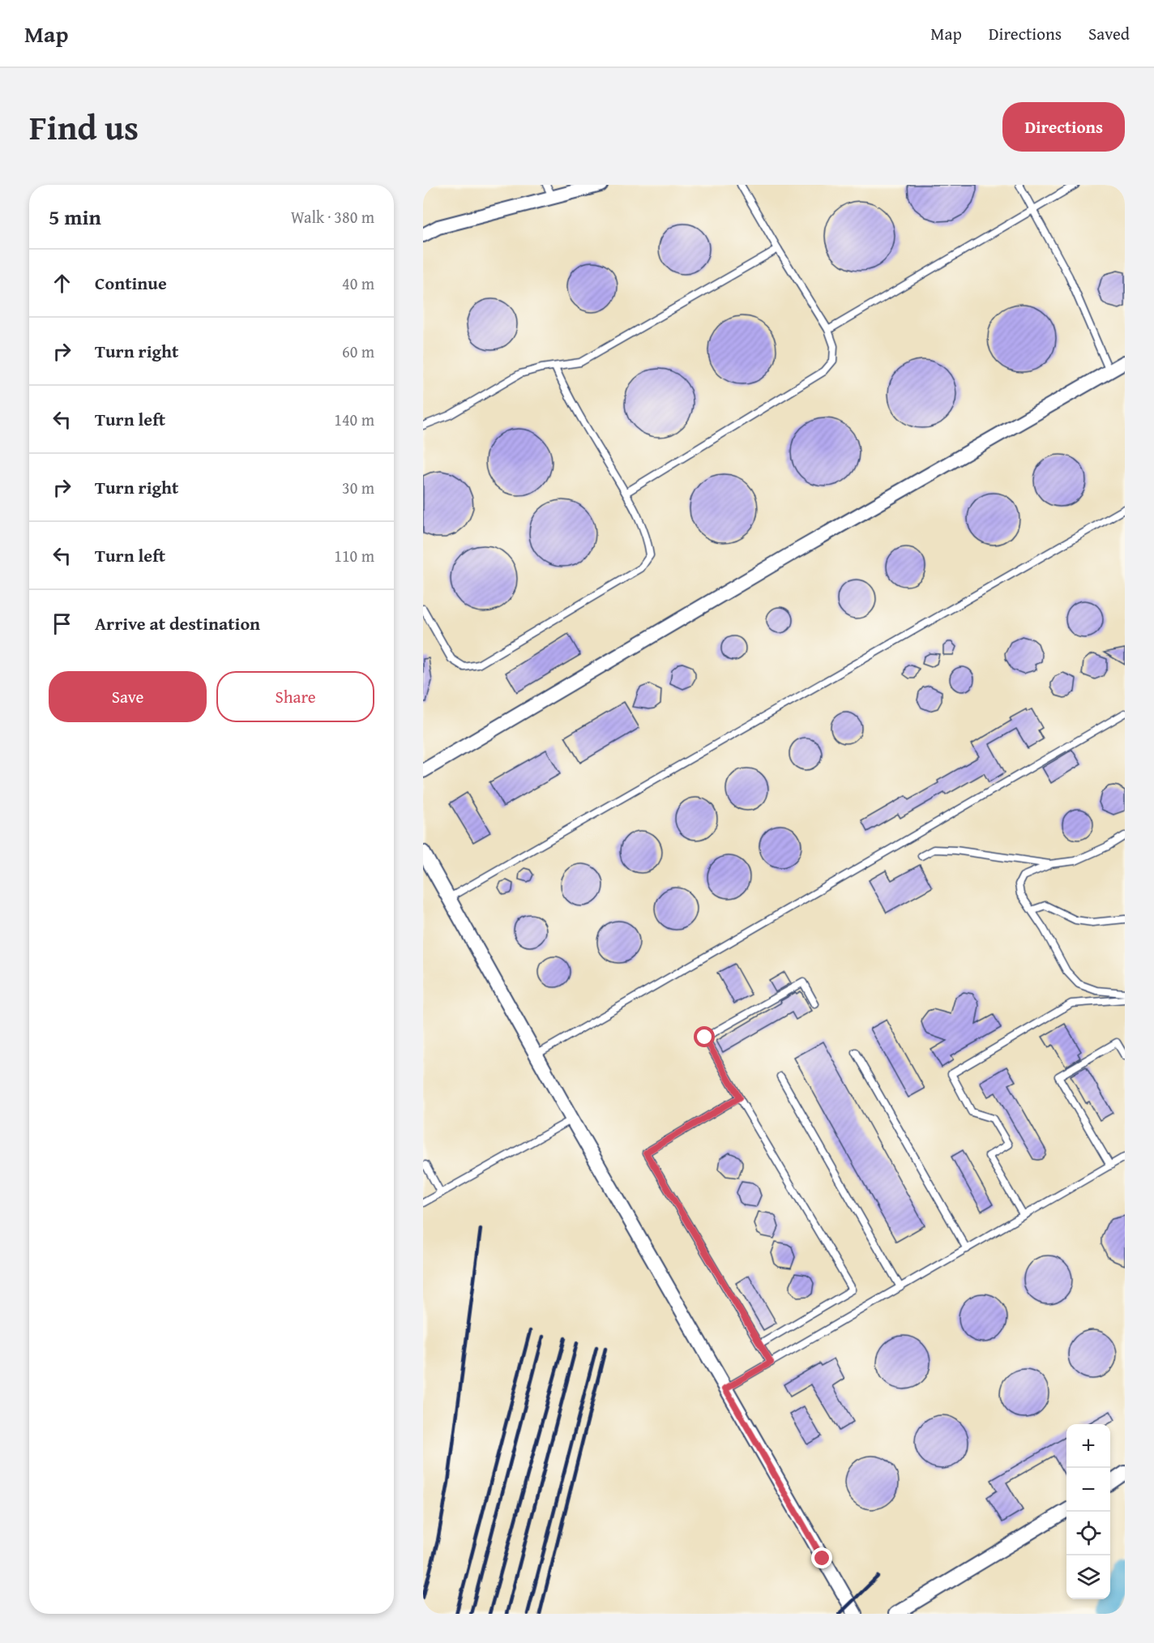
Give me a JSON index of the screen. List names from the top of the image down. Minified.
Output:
{"page":{"header":"Map","nav":["Map","Directions","Saved"],"title":"Find us","buttons":["Directions",["Save","Share"]],"heading":["5 min","Walk · 380 m"],"list":[["Continue","40 m"],["Turn right","60 m"],["Turn left","140 m"],["Turn right","30 m"],["Turn left","110 m"],"Arrive at destination"],"map_buttons":["+","−"]}}
